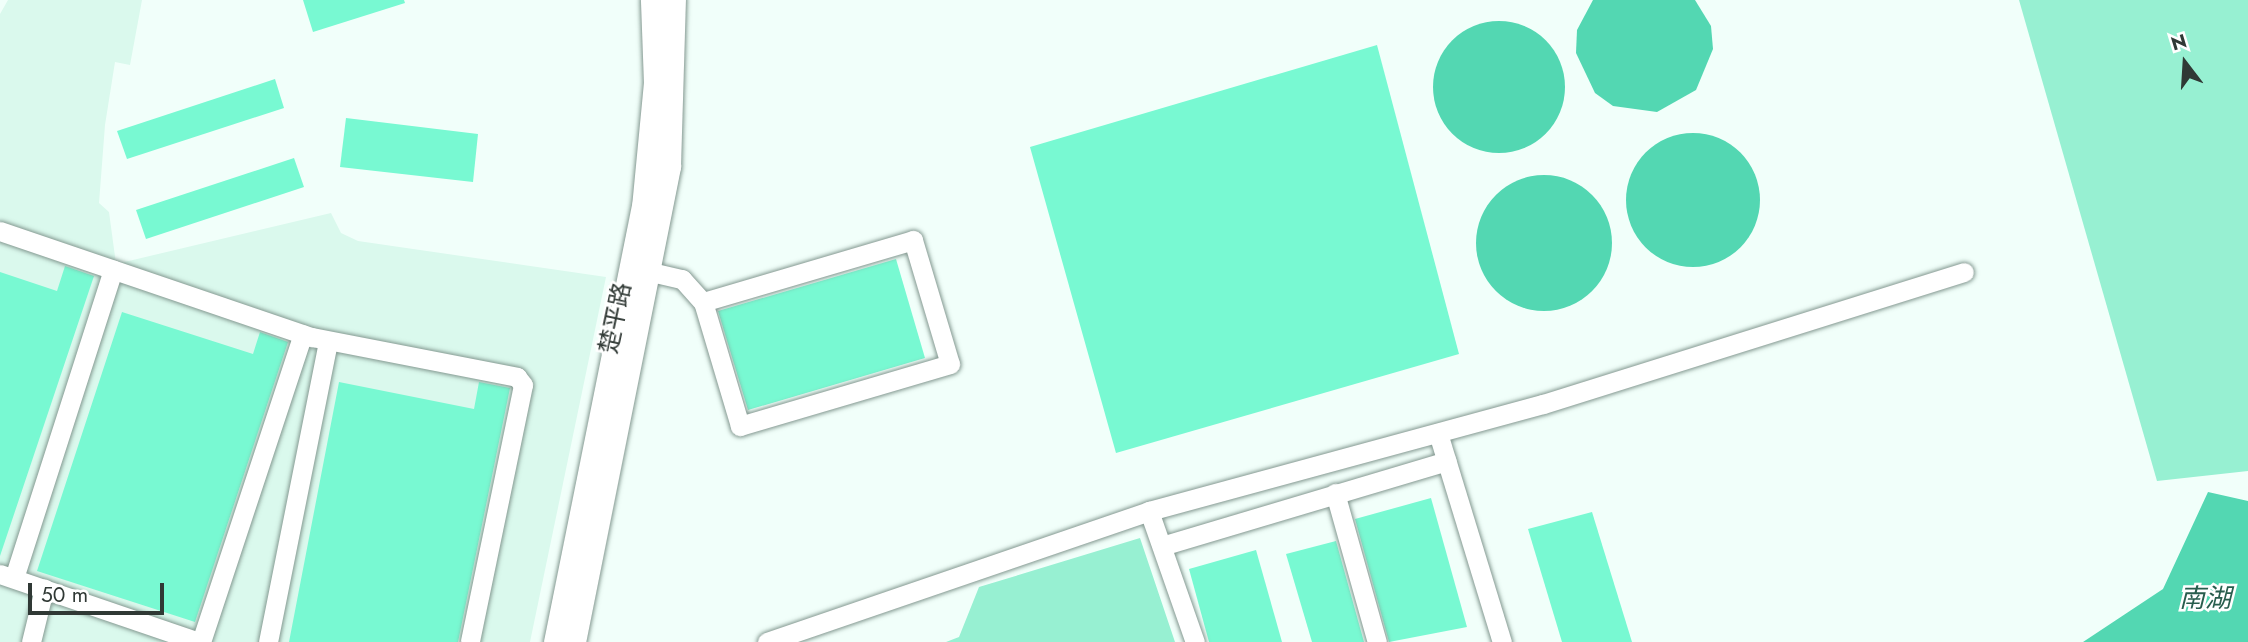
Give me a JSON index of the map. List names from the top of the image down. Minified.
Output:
{"streets":{"main road":["楚平路"]},"water":["南湖"],"scale_bar":"50 m","north":"top"}
